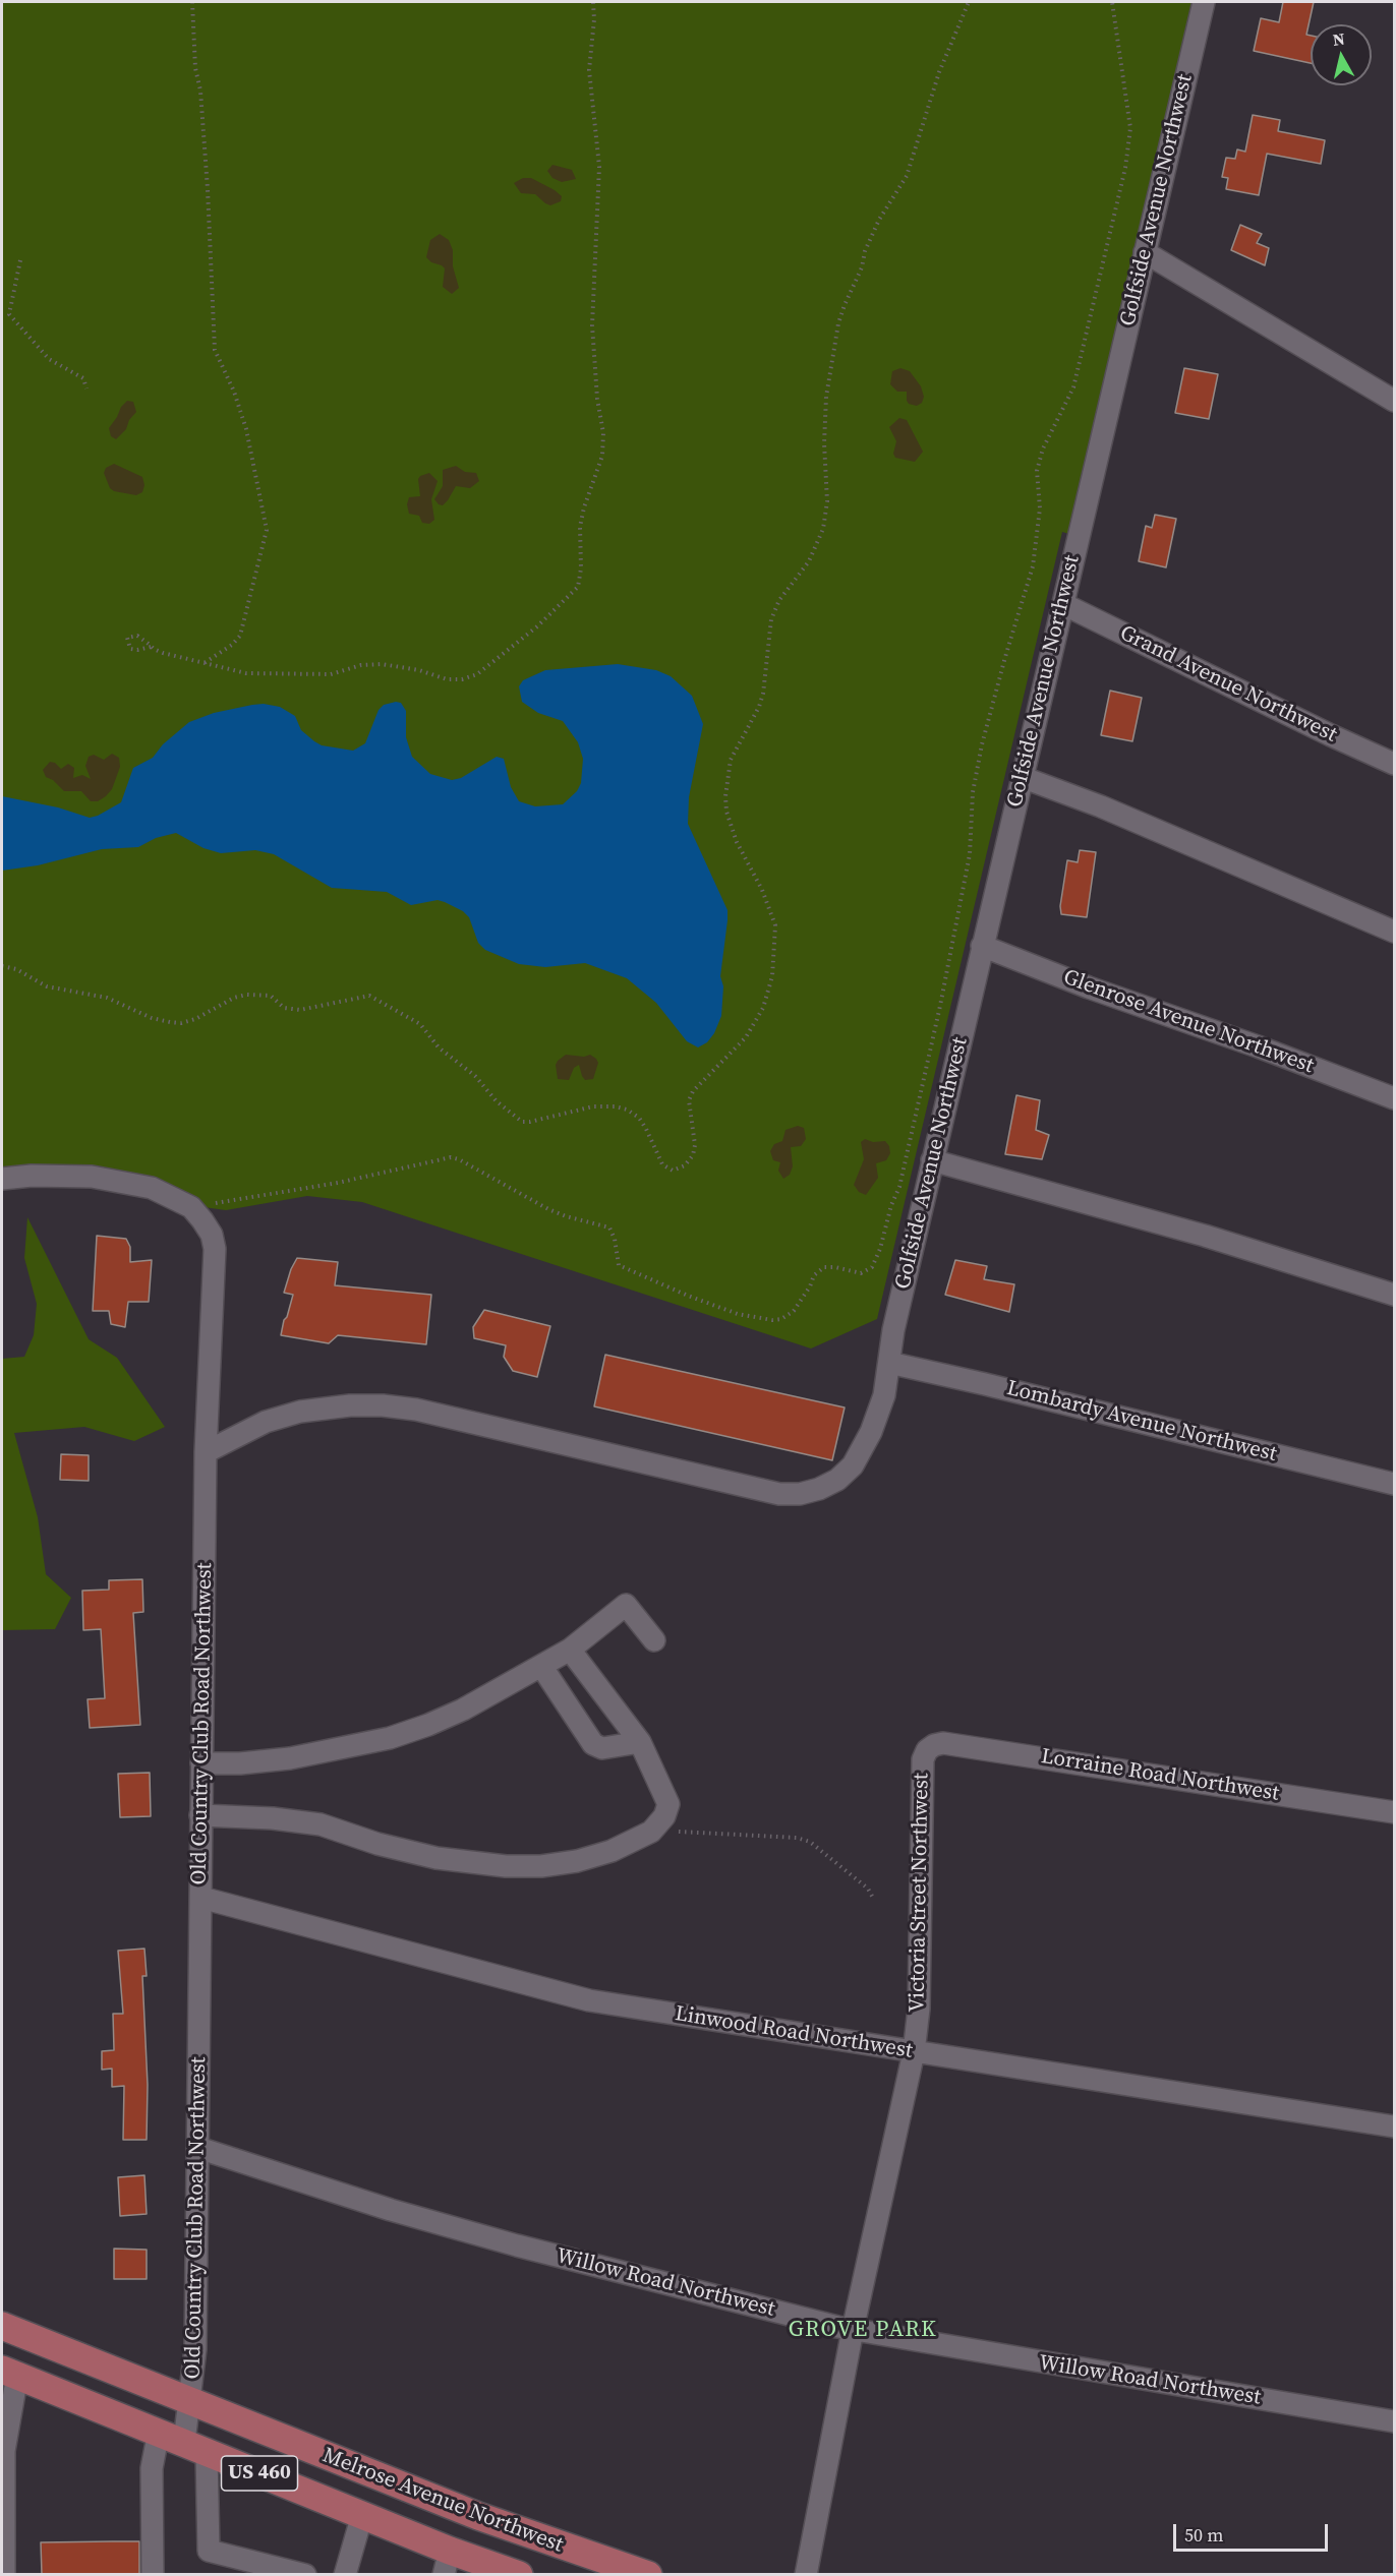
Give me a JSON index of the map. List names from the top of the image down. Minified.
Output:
{"streets":{"main road":["US 460","Melrose Avenue Northwest"],"street":["Golfside Avenue Northwest","Grand Avenue Northwest","Glenrose Avenue Northwest","Lombardy Avenue Northwest","Old Country Club Road Northwest","Lorraine Road Northwest","Victoria Street Northwest","Linwood Road Northwest","Willow Road Northwest"]},"crossings":[["Golfside Avenue Northwest","Grand Avenue Northwest"],["Golfside Avenue Northwest","Glenrose Avenue Northwest"],["Golfside Avenue Northwest","Lombardy Avenue Northwest"],["Golfside Avenue Northwest","Old Country Club Road Northwest"],["Old Country Club Road Northwest","Linwood Road Northwest"],["Old Country Club Road Northwest","Willow Road Northwest"],["Old Country Club Road Northwest","Melrose Avenue Northwest"],["Lorraine Road Northwest","Victoria Street Northwest"],["Victoria Street Northwest","Linwood Road Northwest"],["Victoria Street Northwest","Willow Road Northwest"]],"districts":["GROVE PARK"],"scale_bar":"50 m","north":"top"}
